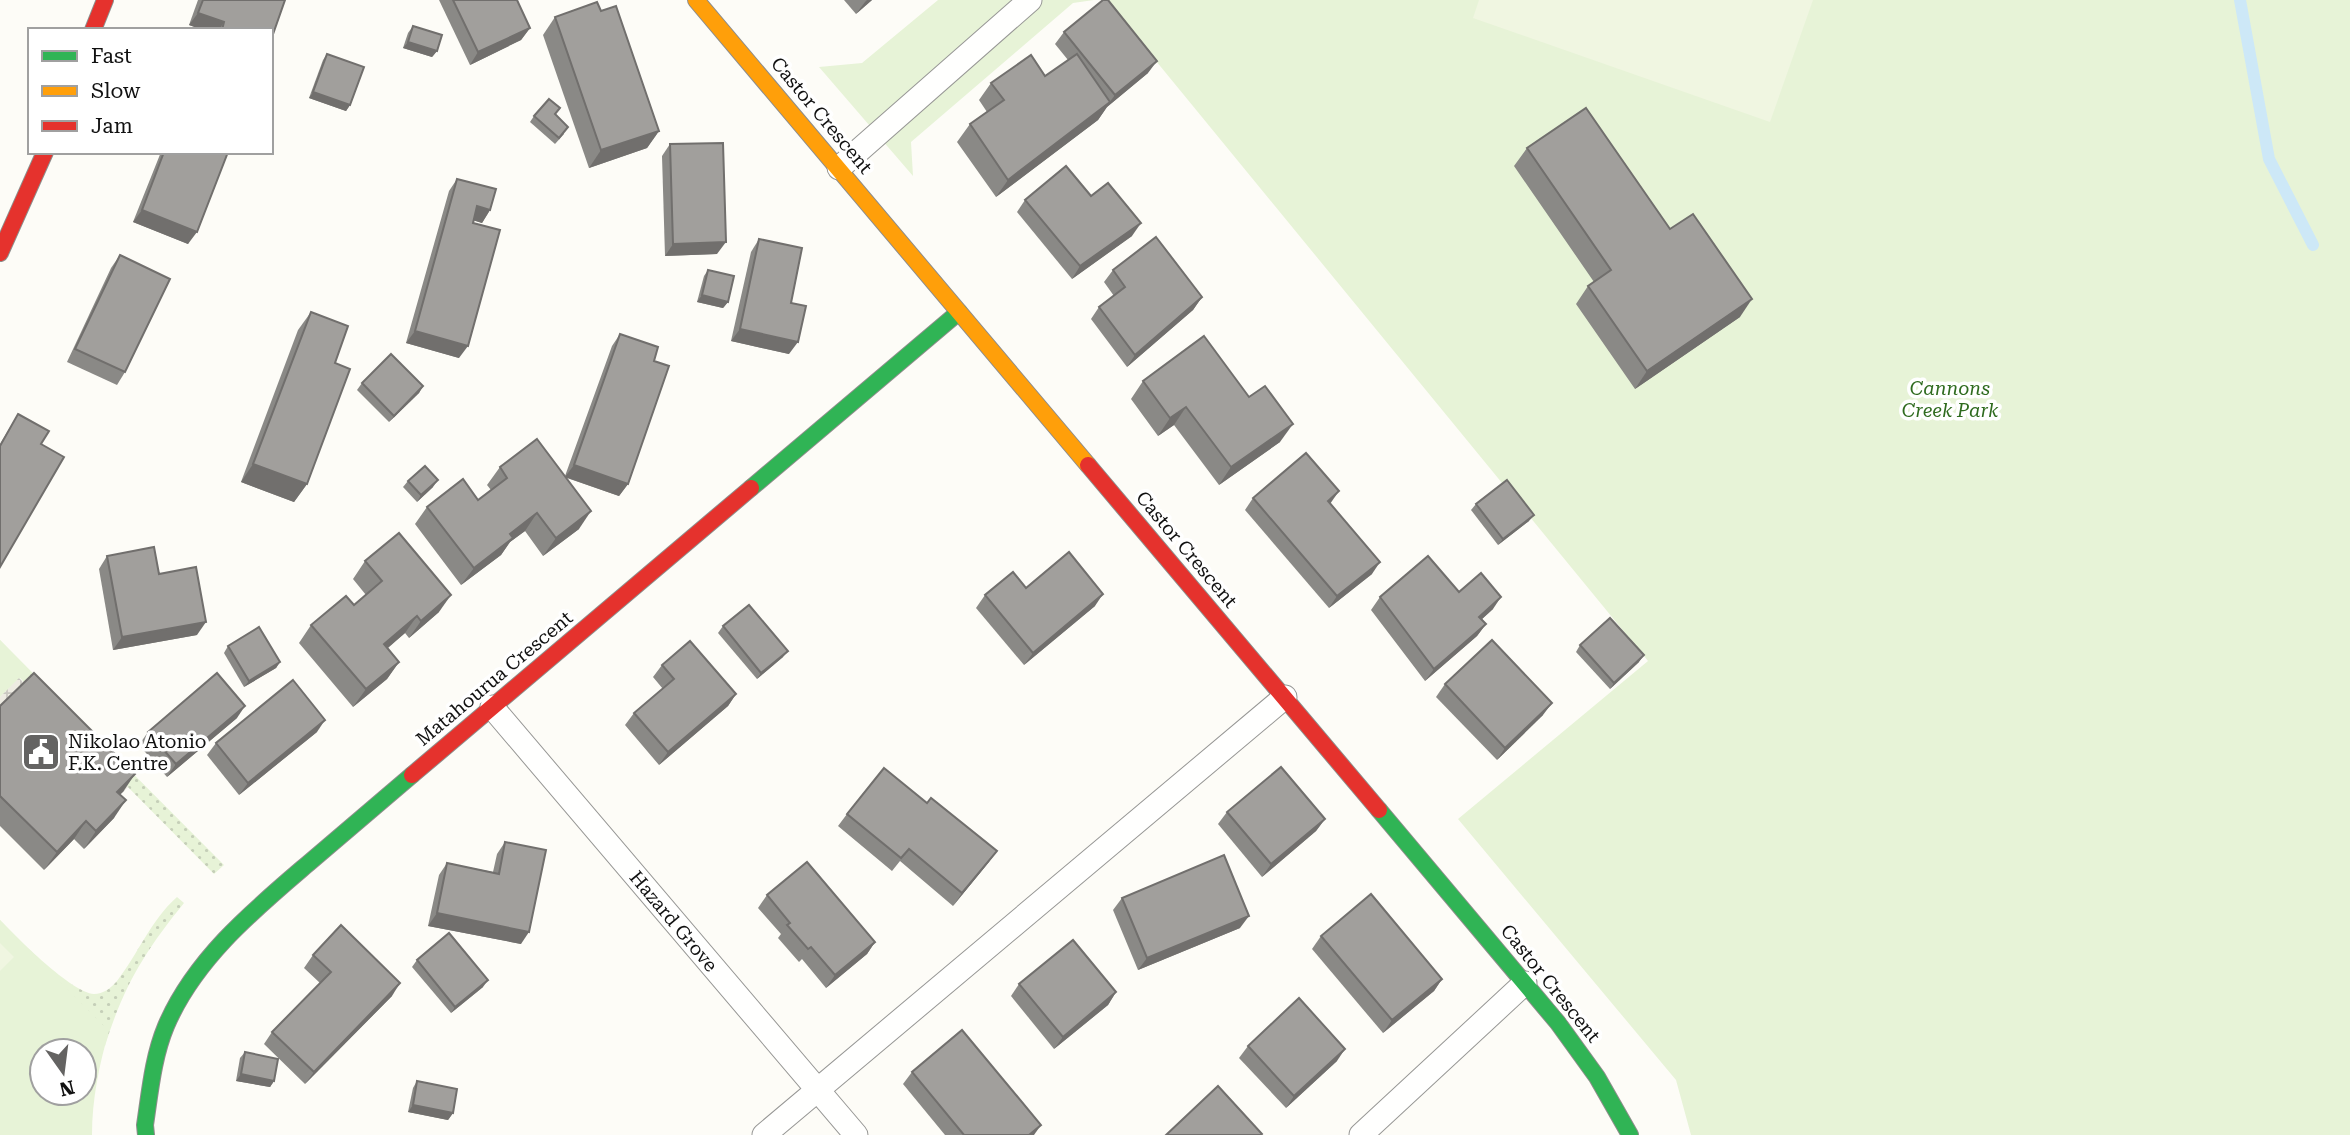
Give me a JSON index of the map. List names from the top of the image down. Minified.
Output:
{"streets":{"street":["Castor Crescent","Matahourua Crescent"],"lane":["Hazard Grove"]},"crossings":[["Castor Crescent","Matahourua Crescent"],["Matahourua Crescent","Hazard Grove"]],"parks":["Cannons Creek Park"],"places":{"public building":["Nikolao Atonio F.K. Centre"]},"legend":["Fast","Slow","Jam"],"north":"bottom"}
